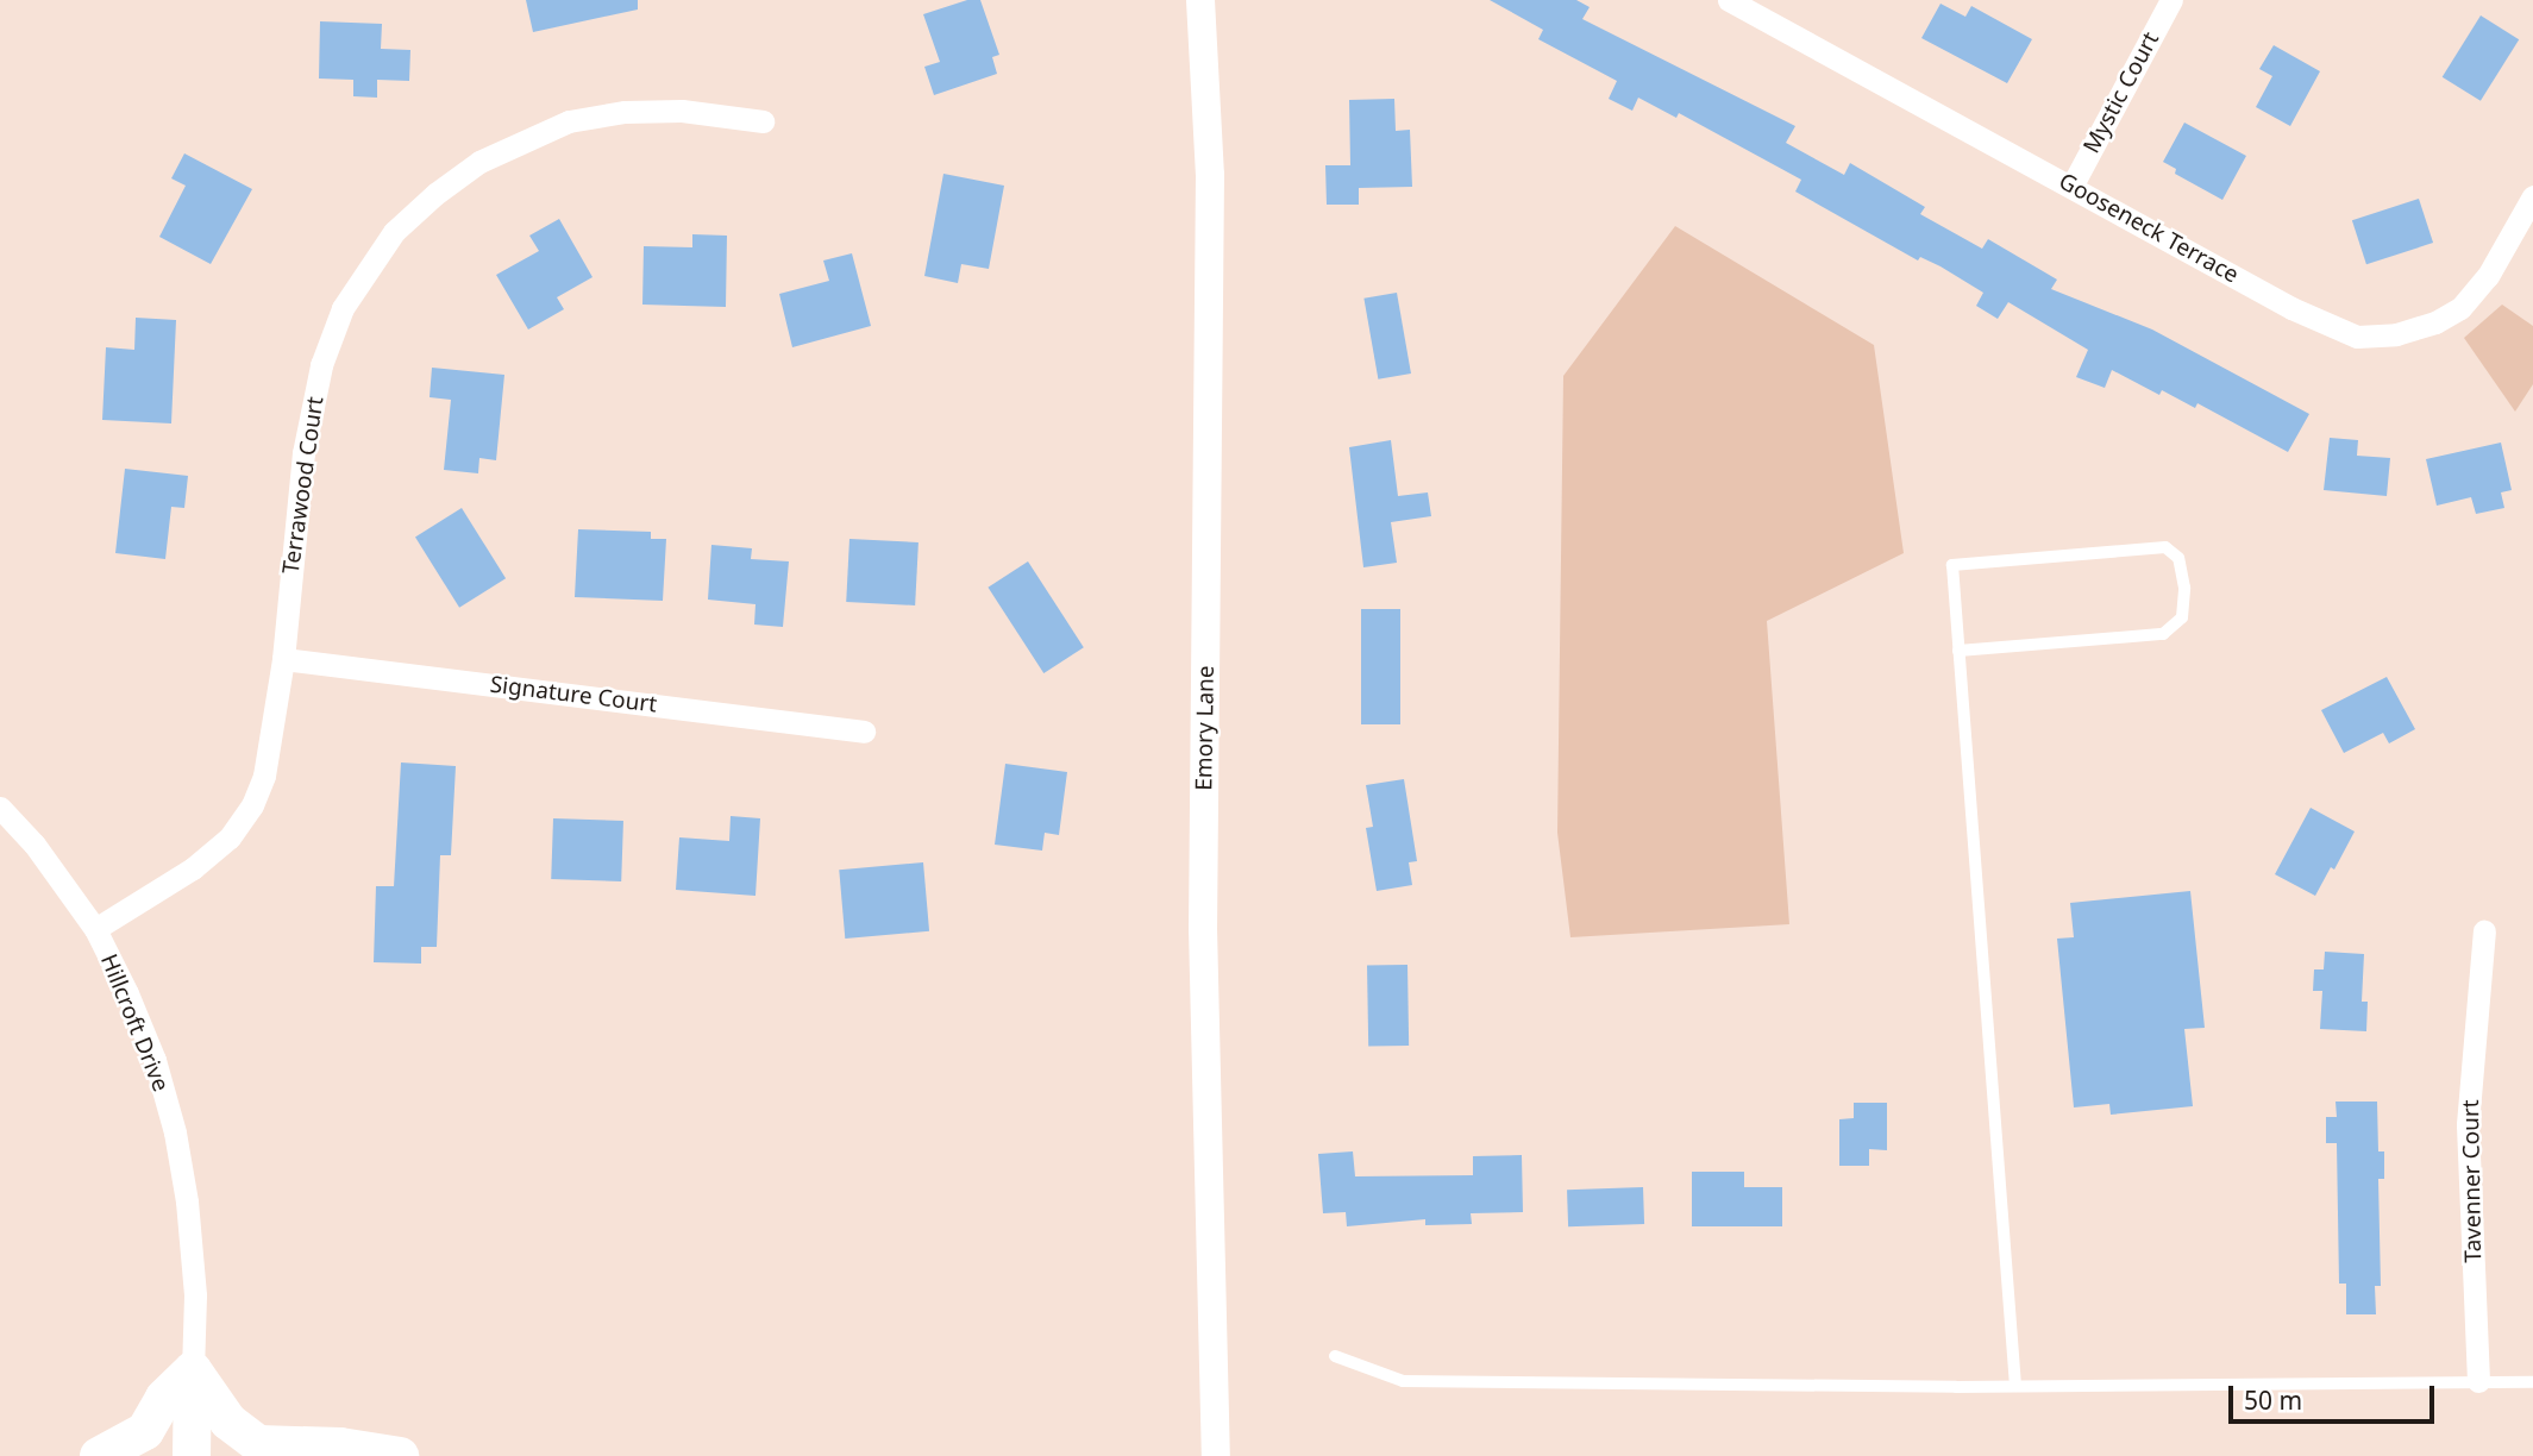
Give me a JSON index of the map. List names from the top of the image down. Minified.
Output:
{"streets":{"street":["Mystic Court","Gooseneck Terrace","Terrawood Court","Signature Court","Emory Lane","Hillcroft Drive","Tavenner Court"]},"crossings":[["Mystic Court","Gooseneck Terrace"],["Terrawood Court","Signature Court"],["Terrawood Court","Hillcroft Drive"]],"scale_bar":"50 m"}
